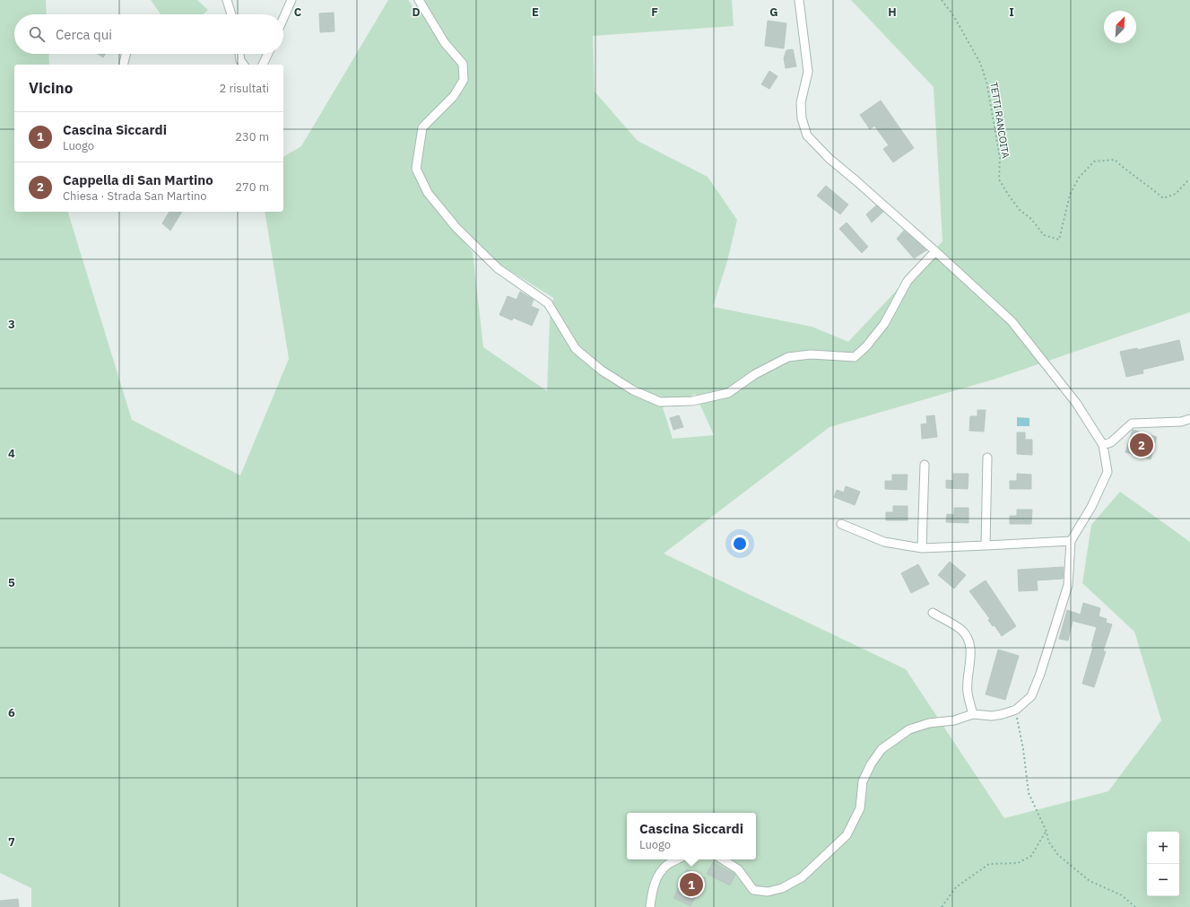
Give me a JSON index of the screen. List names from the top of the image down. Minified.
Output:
{"streets":{"path":["TETTI RANCOITA"]},"north":"top right","page":{"search":"Cerca qui","heading":["Vicino","2 risultati"],"list":[{"mark":"1","name":"Cascina Siccardi","note":"Luogo","value":"230 m"},{"mark":"2","name":"Cappella di San Martino","note":"Chiesa · Strada San Martino","value":"270 m"}],"pins":["2","1"],"popup":["Cascina Siccardi","Luogo"],"map_buttons":["+","−"]},"grid":{"columns":["C","D","E","F","G","H","I"],"rows":["3","4","5","6","7"]}}
